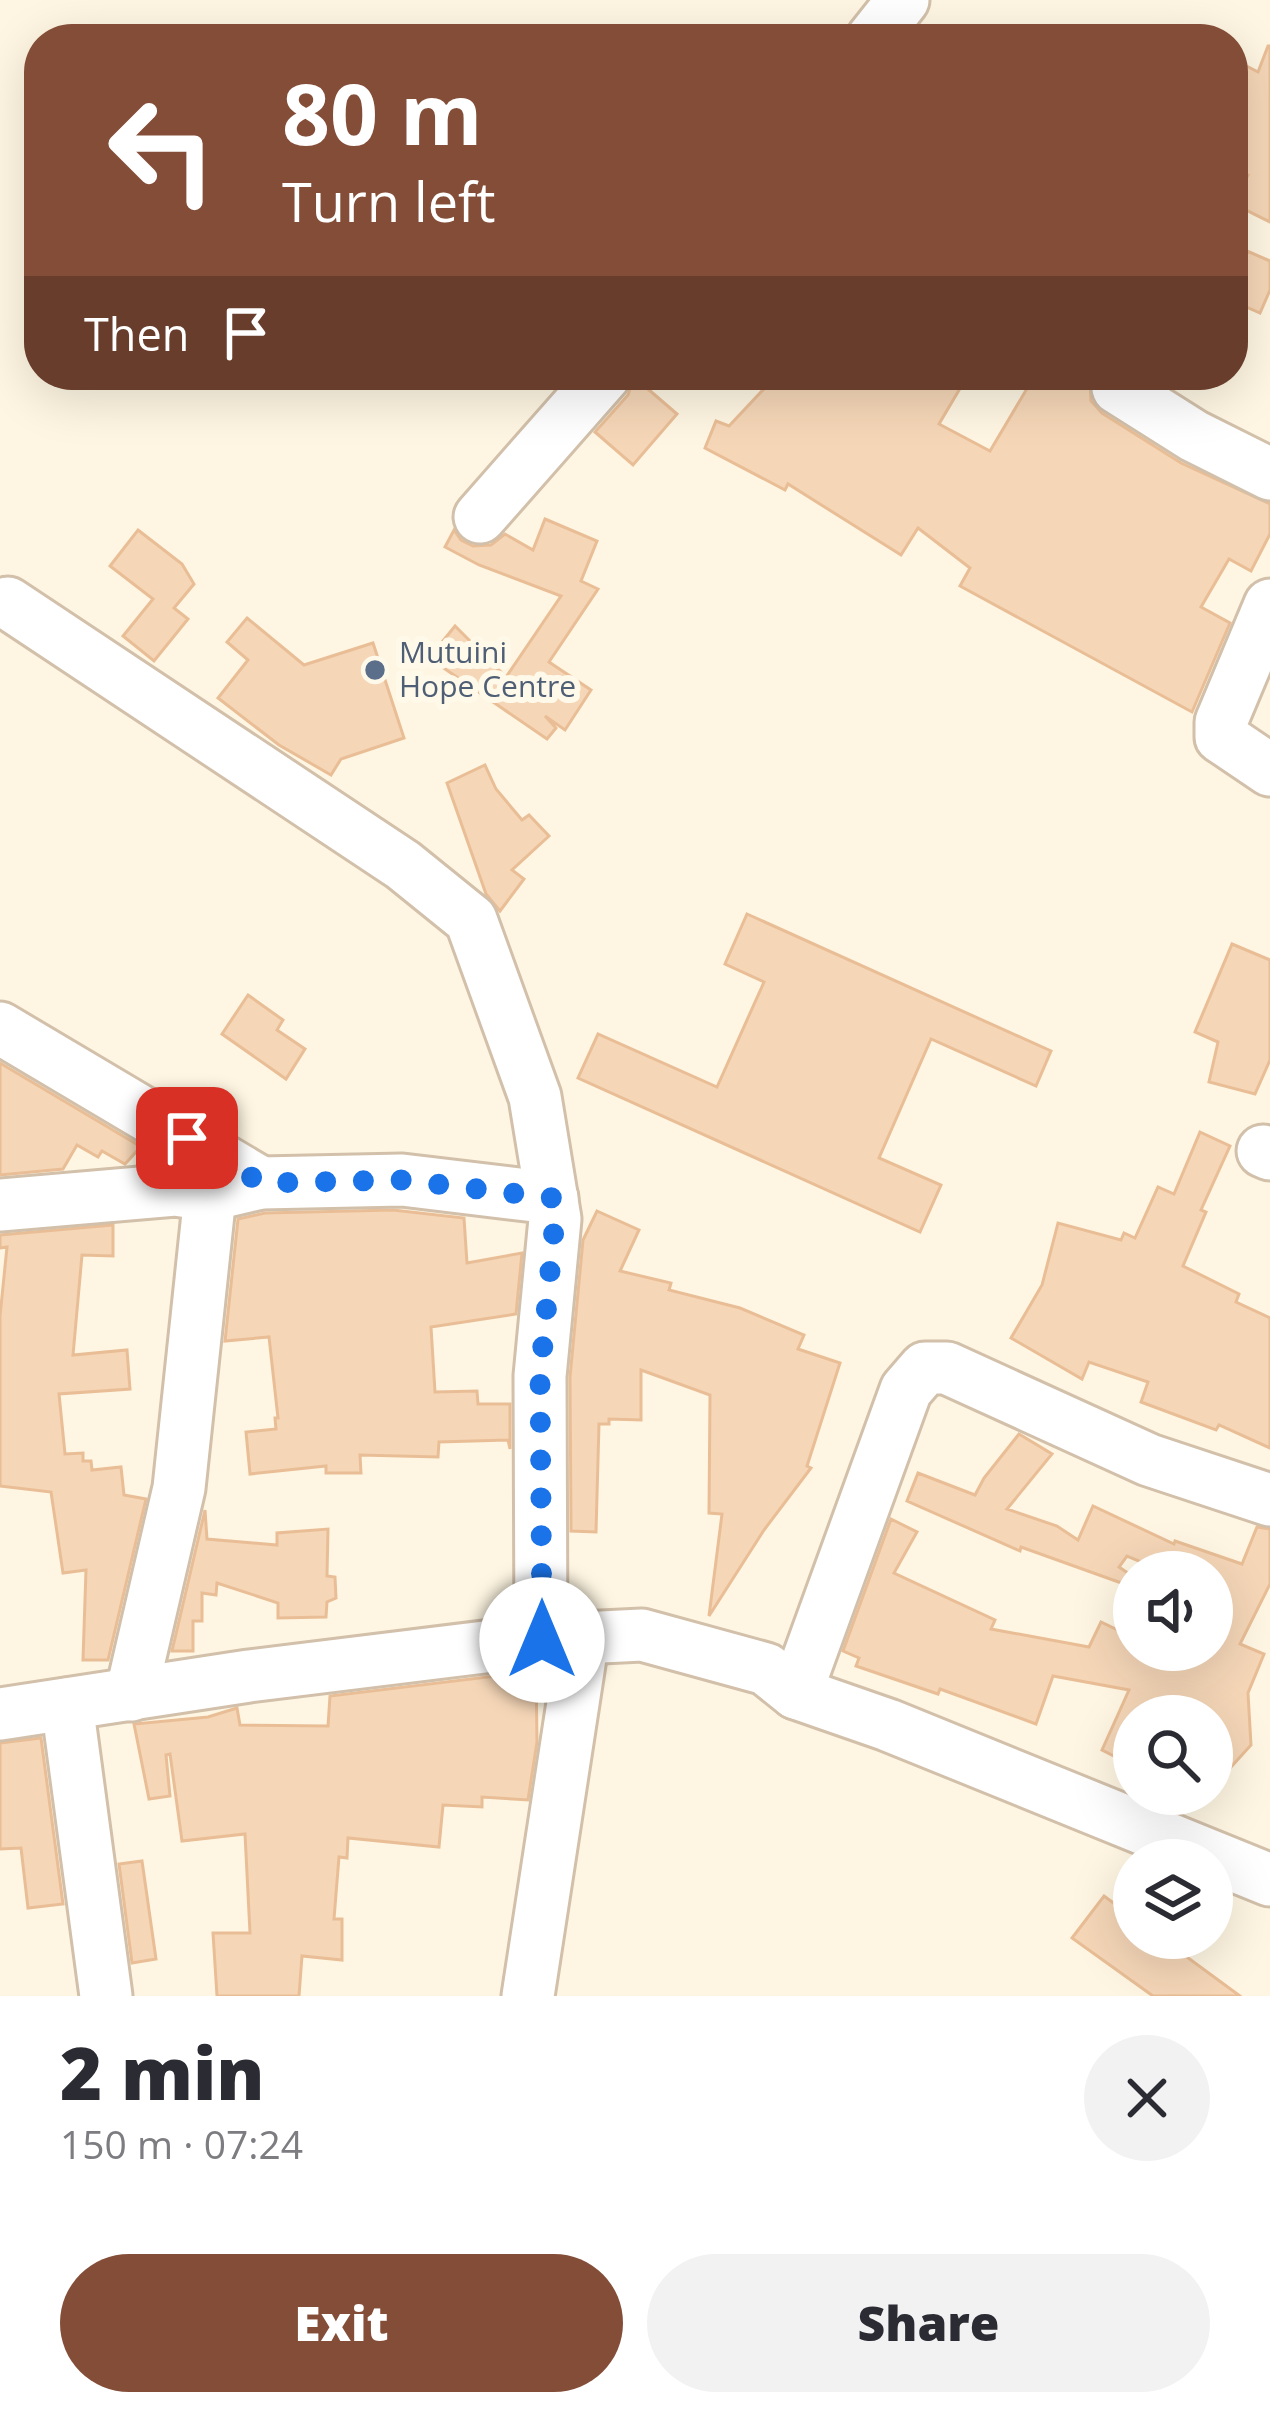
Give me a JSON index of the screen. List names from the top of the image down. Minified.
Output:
{"places":["Mutuini Hope Centre"],"page":{"turn":["80 m","Turn left"],"then":"Then","heading":["2 min","150 m · 07:24"],"buttons":["Exit","Share"]}}
